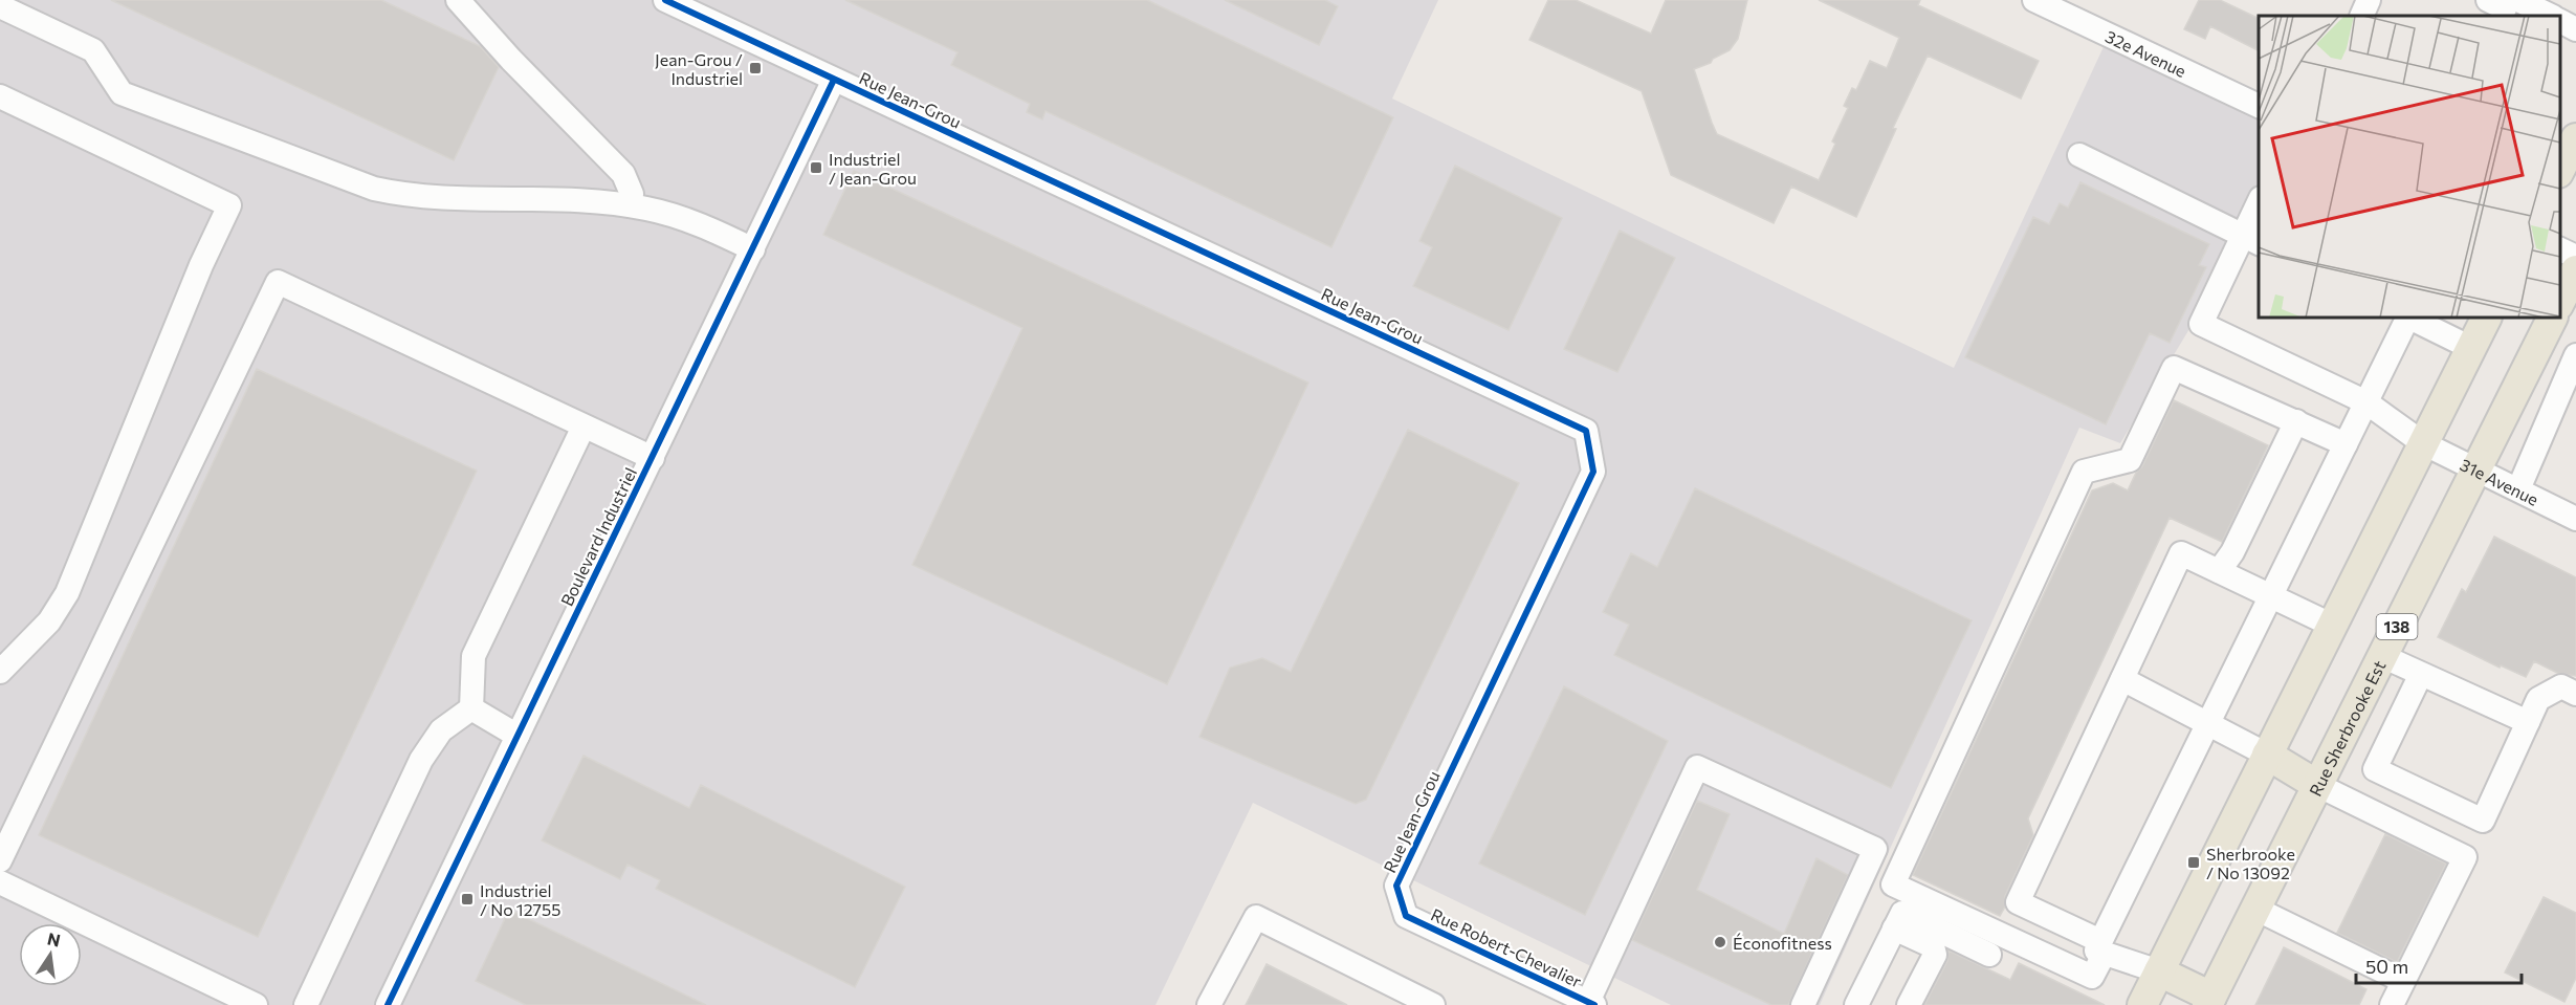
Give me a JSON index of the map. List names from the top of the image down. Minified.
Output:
{"streets":{"main road":["138","Rue Sherbrooke Est"],"street":["32e Avenue","Rue Jean-Grou","31e Avenue","Boulevard Industriel","Rue Robert-Chevalier"]},"crossings":[["Rue Jean-Grou","Boulevard Industriel"],["Rue Jean-Grou","Rue Robert-Chevalier"],["31e Avenue","Rue Sherbrooke Est"]],"places":{"transit":["Jean-Grou / Industriel","Industriel / Jean-Grou","Sherbrooke / No 13092","Industriel / No 12755"],"other":["Éconofitness"]},"scale_bar":"50 m","north":"top"}
